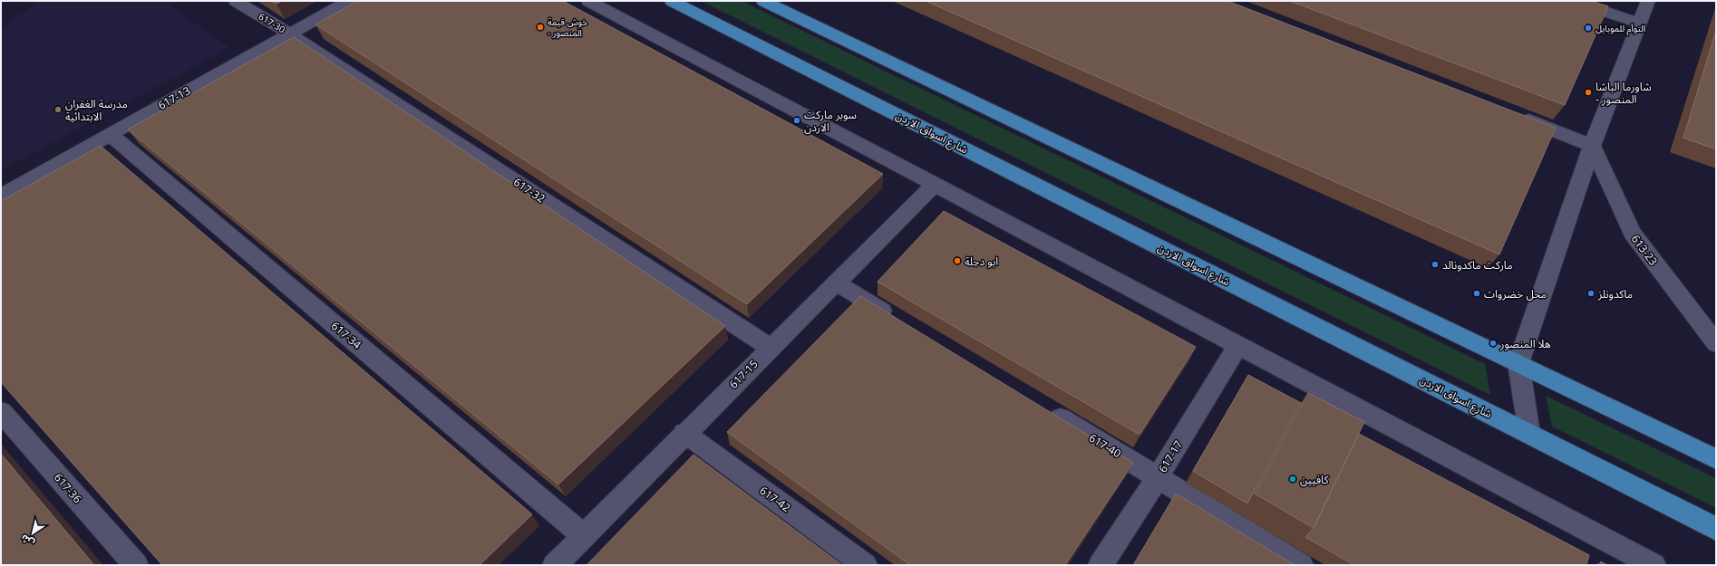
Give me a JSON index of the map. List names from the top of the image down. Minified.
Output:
{"streets":{"main road":["شارع اسواق الاردن"],"street":["617-30","617-13","617-32","613-23","617-34","617-15","617-40","617-17","617-36","617-42"]},"crossings":[["617-30","617-13"],["617-30","617-32"],["617-13","617-32"],["617-13","617-34"],["617-32","617-15"],["617-34","617-15"],["617-15","617-42"],["617-40","617-17"]],"places":["خوش قيمة - المنصور","التوأم للموبايل","شاورما الباشا - المنصور","مدرسة الغفران الابتدائية","سوبر ماركت الاردن","ابو دجلة","ماركت ماكدونالد","محل خضروات","ماكدونلز","هلا المنصور","كافيين"],"north":"bottom left"}
